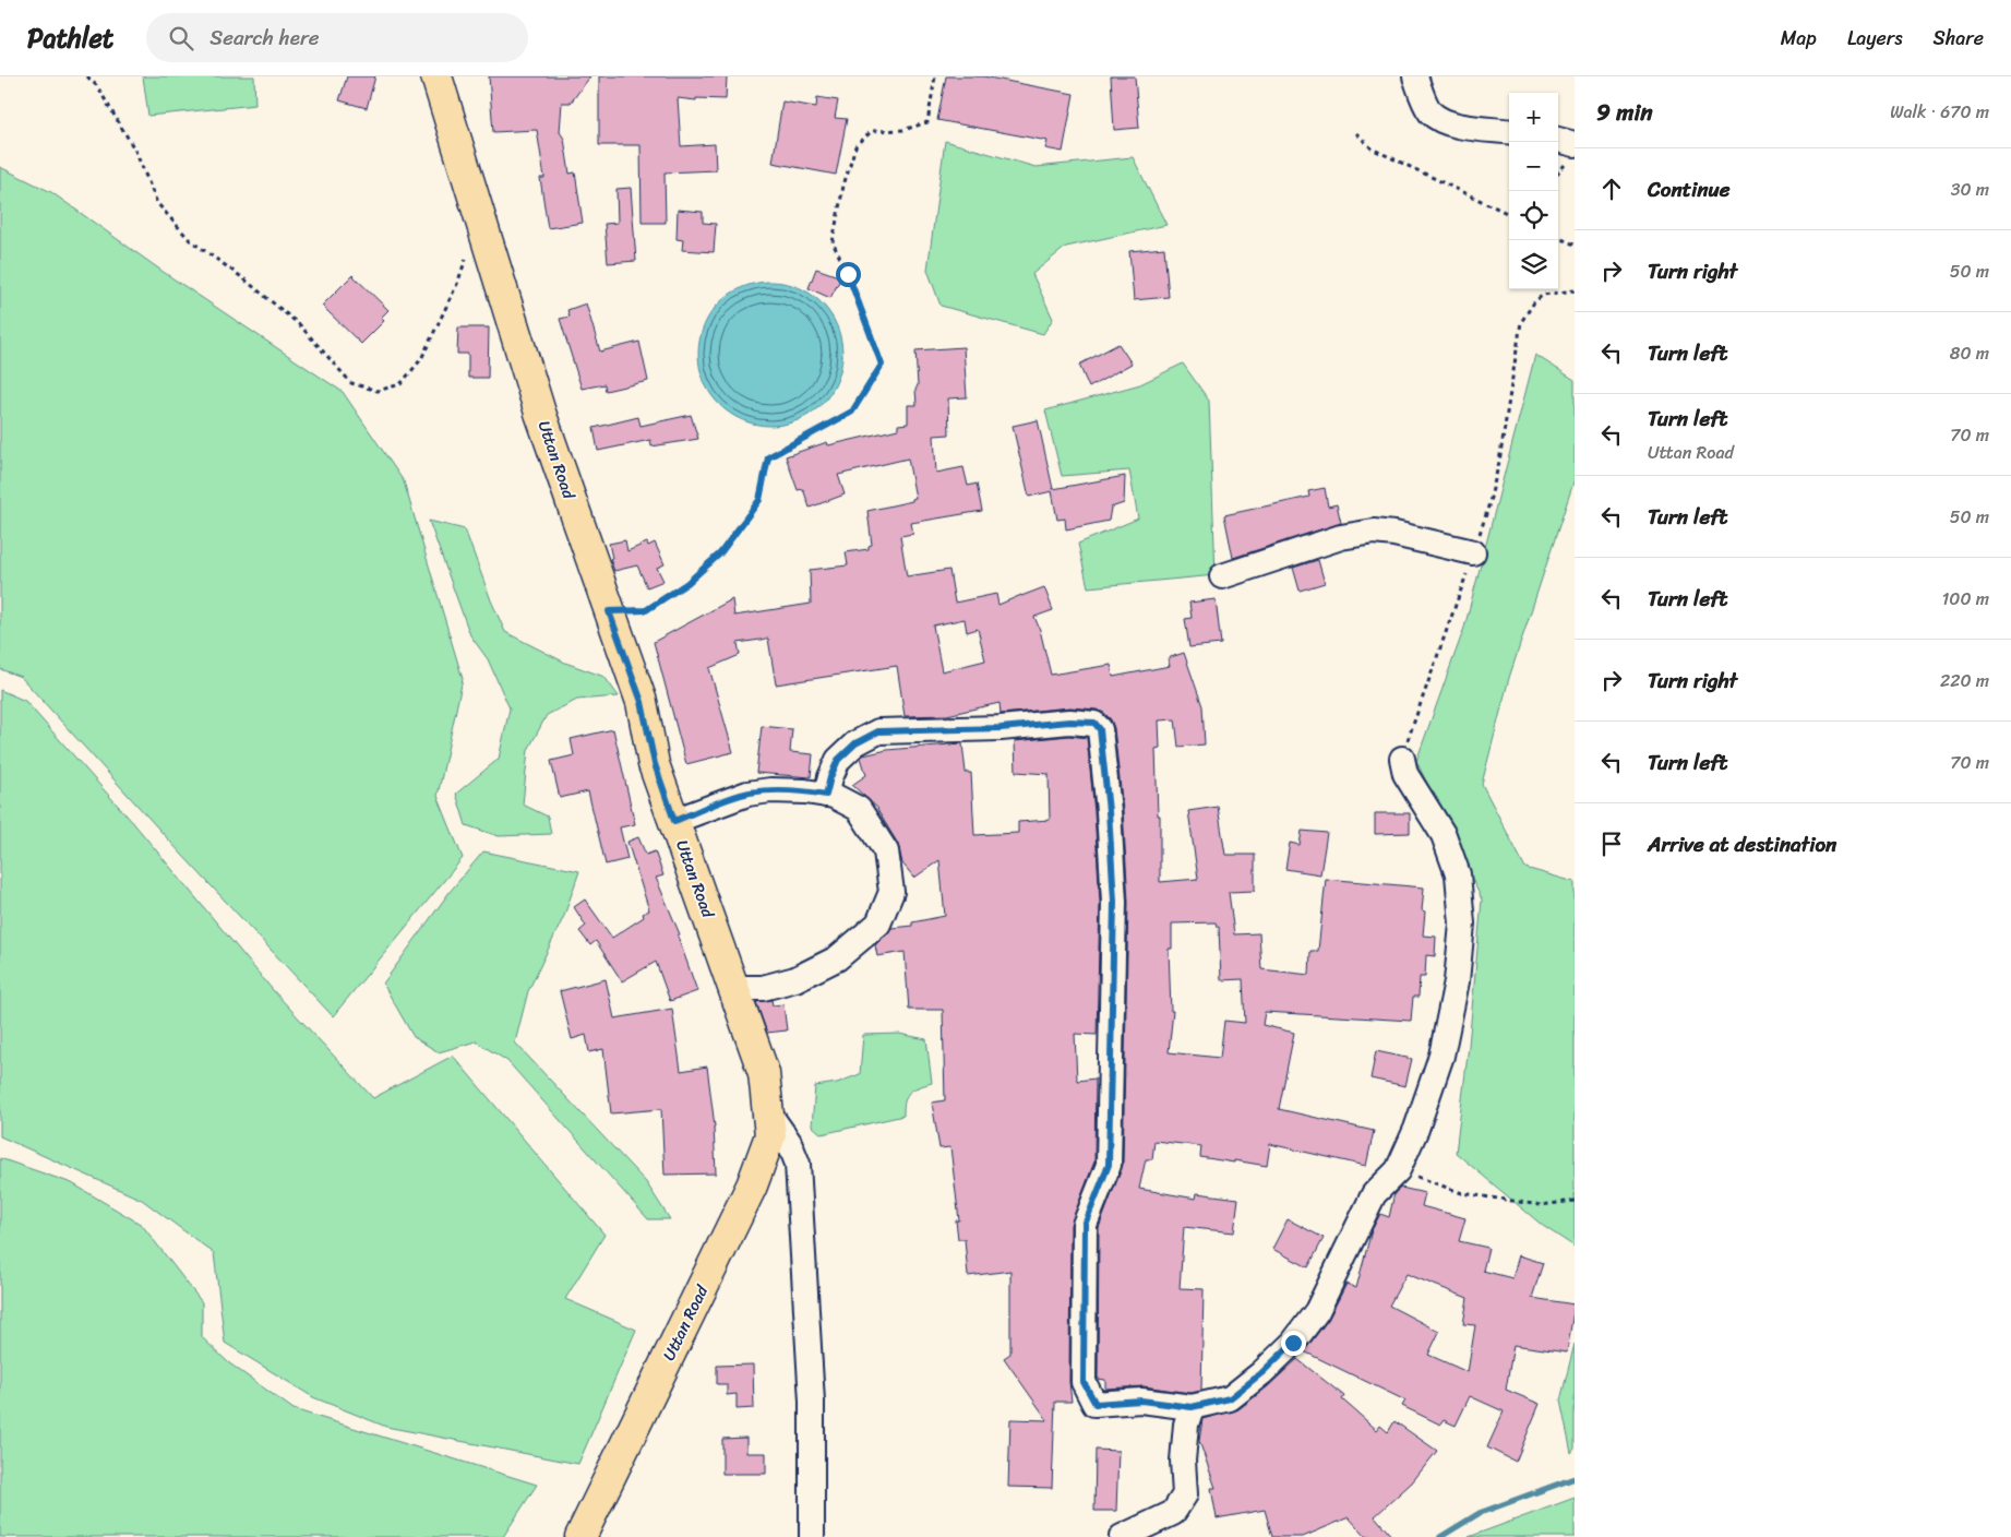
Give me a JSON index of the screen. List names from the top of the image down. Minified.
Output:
{"streets":{"main road":["Uttan Road"]},"page":{"header":"Pathlet","search":"Search here","nav":["Map","Layers","Share"],"heading":["9 min","Walk · 670 m"],"map_buttons":["+","−"],"list":[["Continue","30 m"],["Turn right","50 m"],["Turn left","80 m"],["Turn left","Uttan Road","70 m"],["Turn left","50 m"],["Turn left","100 m"],["Turn right","220 m"],["Turn left","70 m"],"Arrive at destination"]}}
